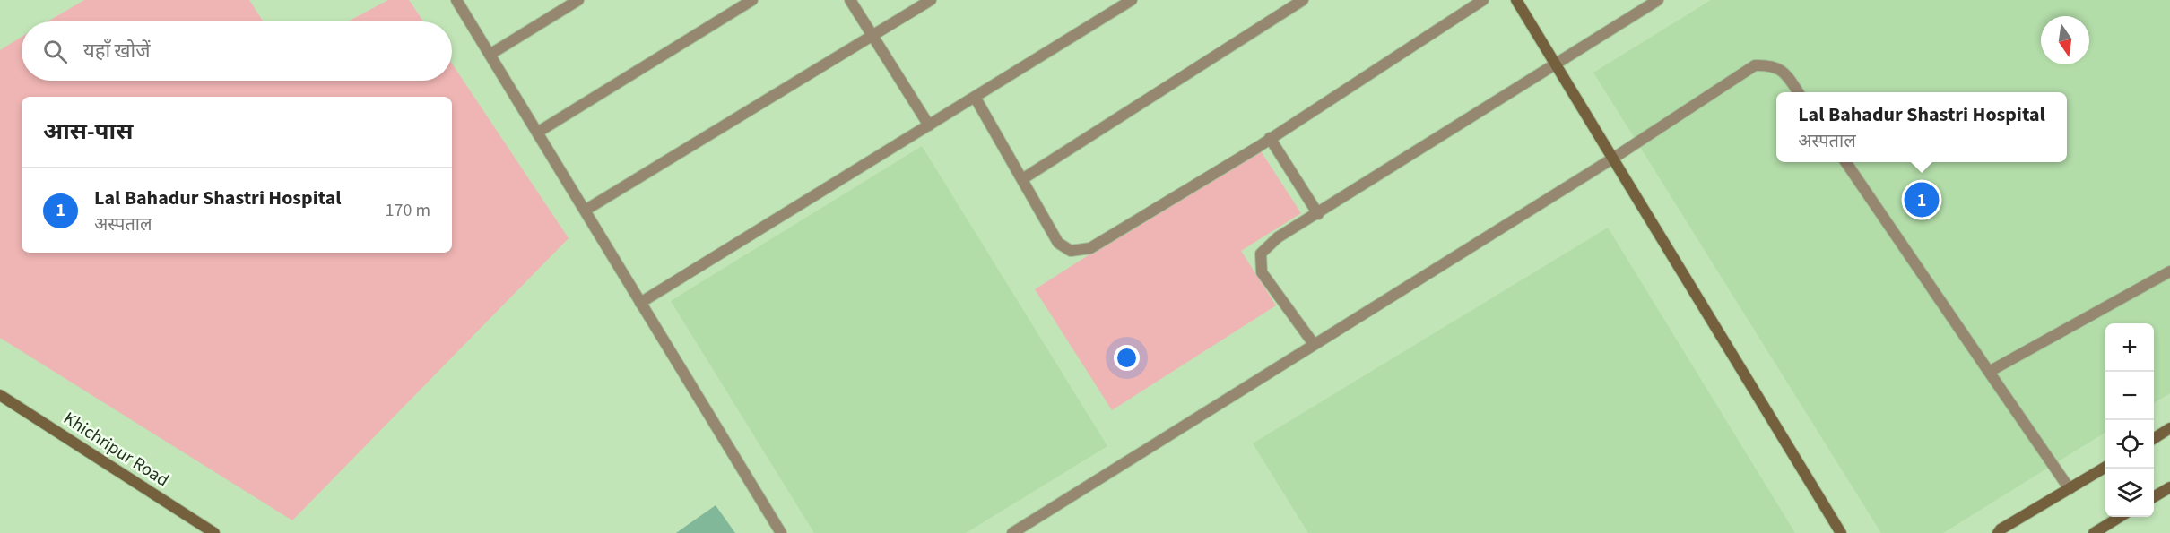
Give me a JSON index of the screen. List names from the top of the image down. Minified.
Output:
{"streets":{"street":["Khichripur Road"]},"north":"bottom","page":{"search":"यहाँ खोजें","popup":["Lal Bahadur Shastri Hospital","अस्पताल"],"heading":"आस-पास","list":[{"mark":"1","name":"Lal Bahadur Shastri Hospital","note":"अस्पताल","value":"170 m"}],"pins":"1","map_buttons":["+","−"]}}
